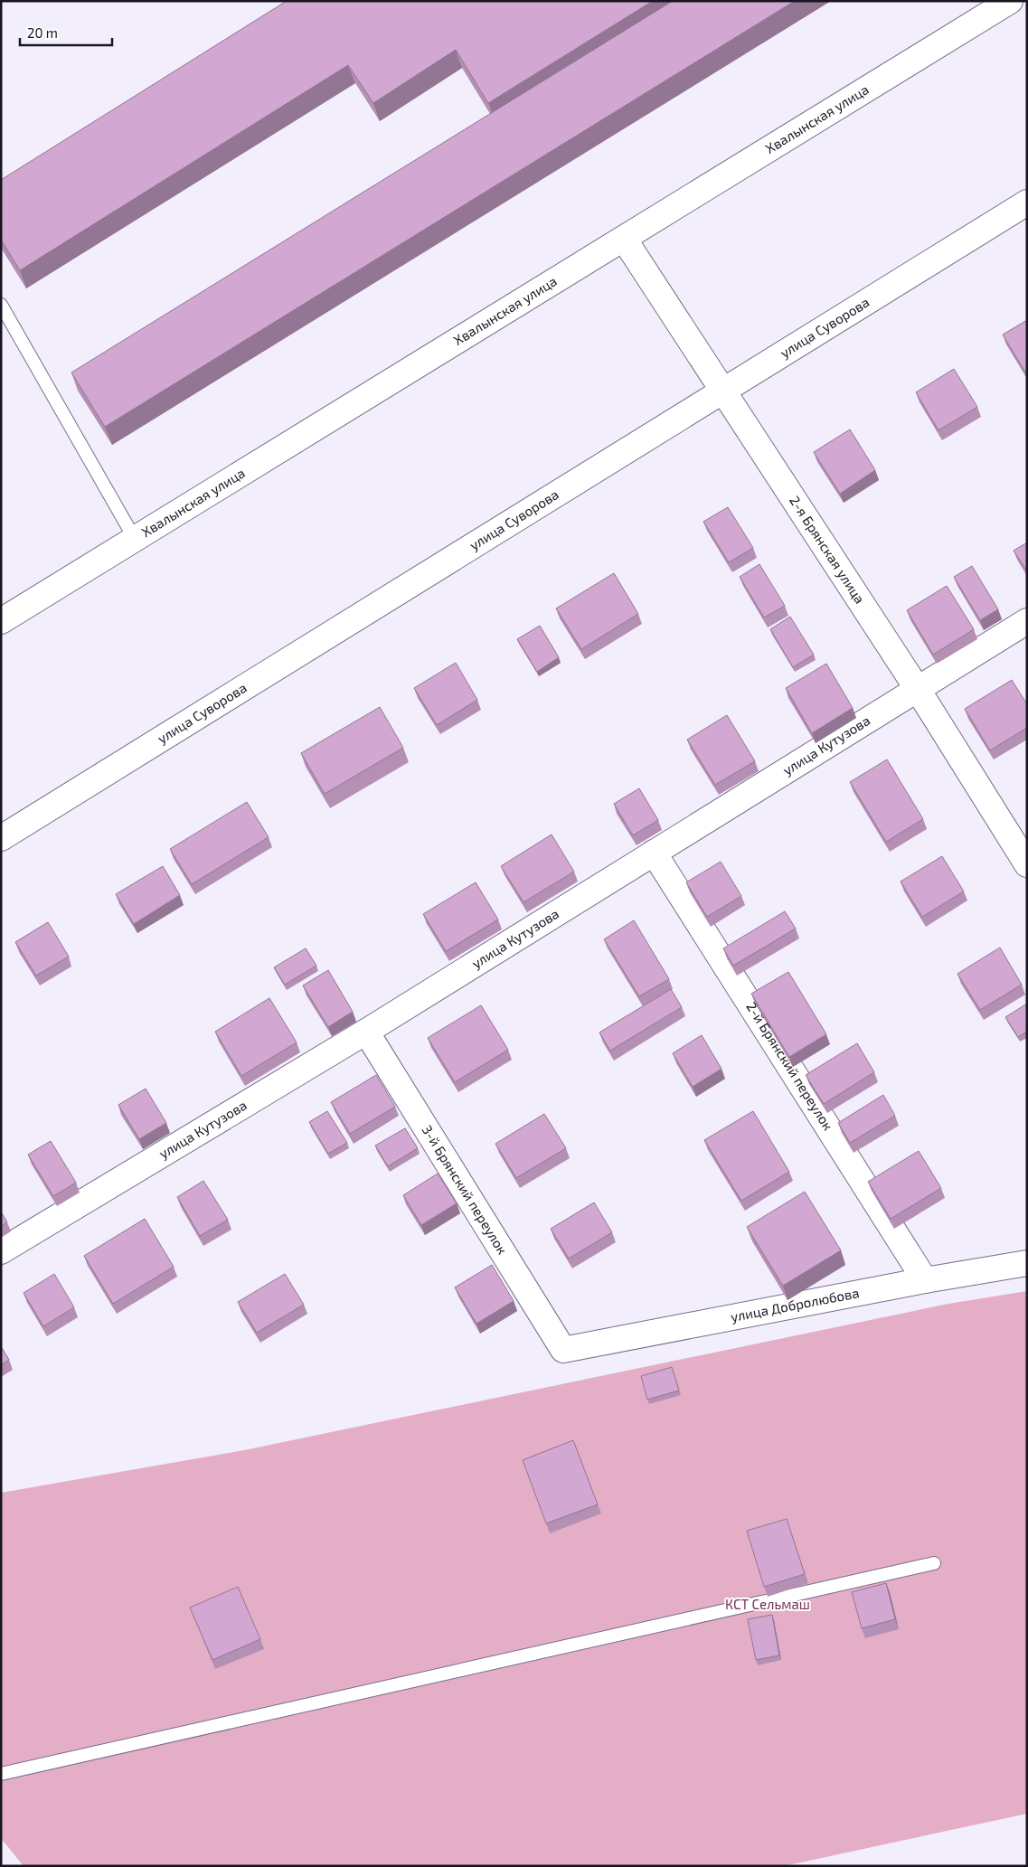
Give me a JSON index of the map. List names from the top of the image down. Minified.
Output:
{"streets":{"street":["Хвалынская улица","улица Суворова","2-я Брянская улица","улица Кутузова","2-й Брянский переулок","3-й Брянский переулок","улица Добролюбова"]},"crossings":[["Хвалынская улица","2-я Брянская улица"],["улица Суворова","2-я Брянская улица"],["2-я Брянская улица","улица Кутузова"],["улица Кутузова","2-й Брянский переулок"],["улица Кутузова","3-й Брянский переулок"],["2-й Брянский переулок","улица Добролюбова"],["3-й Брянский переулок","улица Добролюбова"]],"parks":["КСТ Сельмаш"],"scale_bar":"20 m"}
